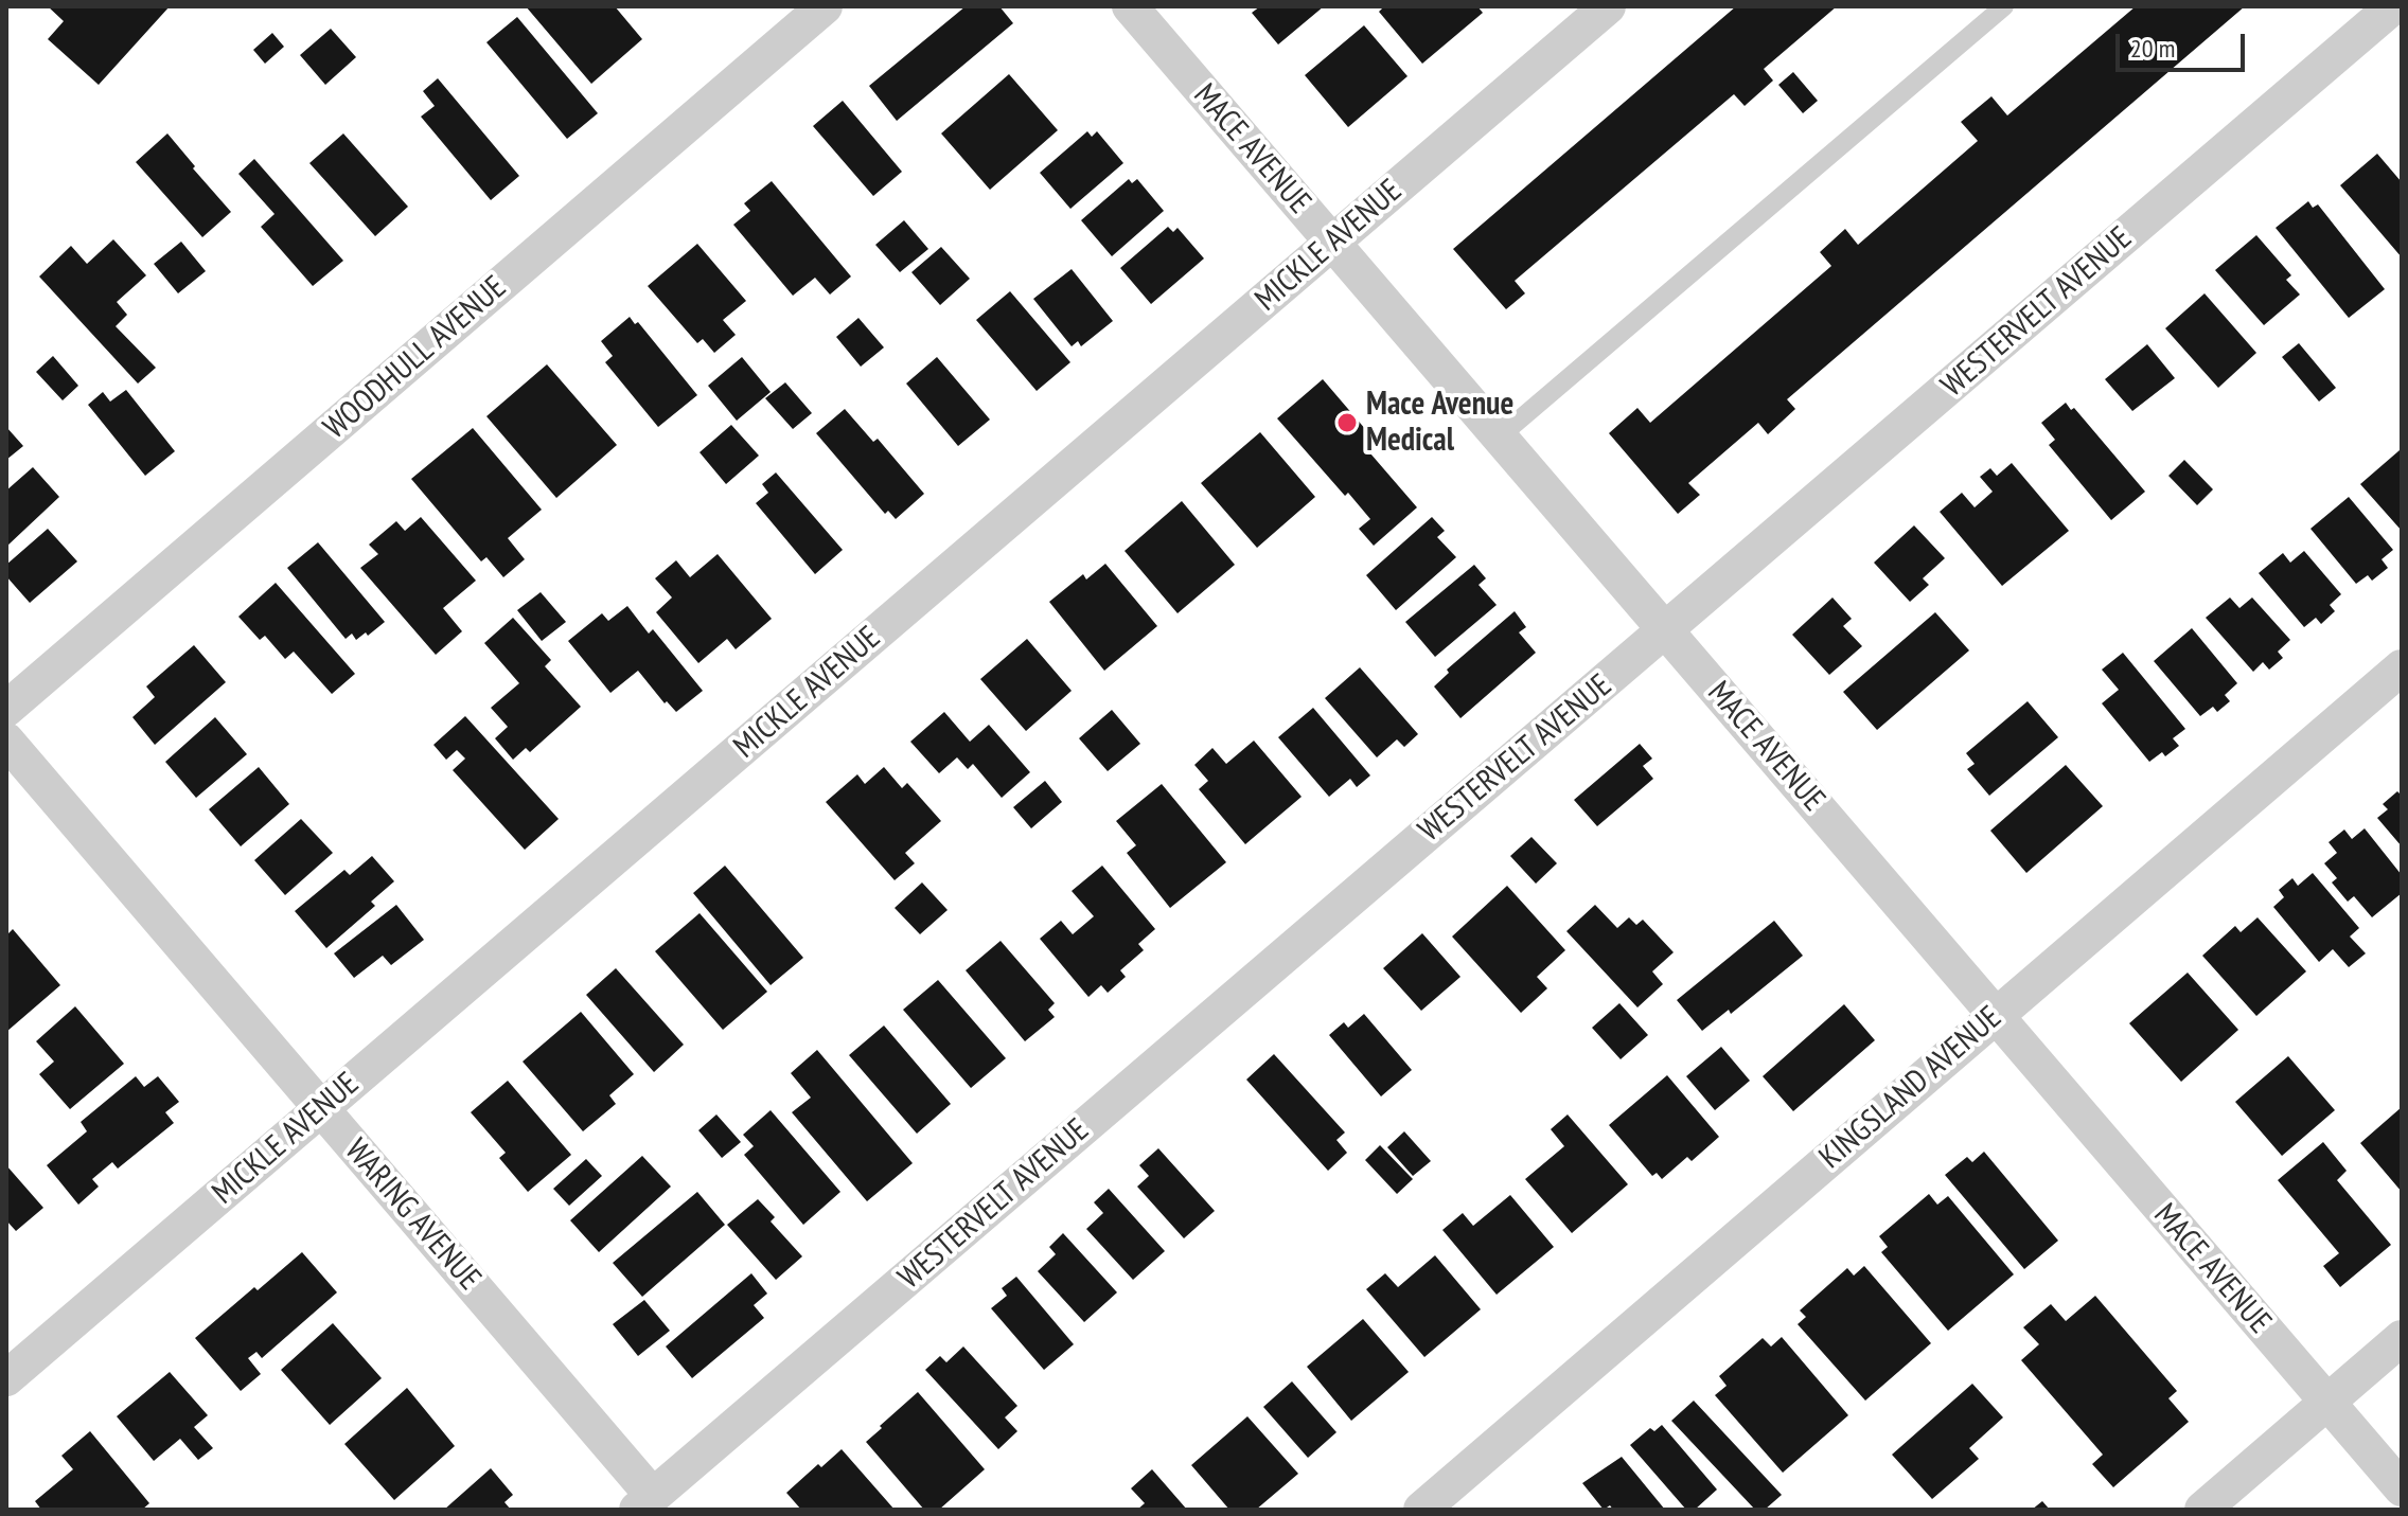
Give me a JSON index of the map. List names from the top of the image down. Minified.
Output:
{"streets":{"street":["MACE AVENUE","MICKLE AVENUE","WESTERVELT AVENUE","WOODHULL AVENUE","KINGSLAND AVENUE","WARING AVENUE"]},"crossings":[["MACE AVENUE","MICKLE AVENUE"],["MACE AVENUE","WESTERVELT AVENUE"],["MACE AVENUE","KINGSLAND AVENUE"],["MICKLE AVENUE","WARING AVENUE"],["WESTERVELT AVENUE","WARING AVENUE"]],"places":["Mace Avenue Medical"],"scale_bar":"20 m"}
